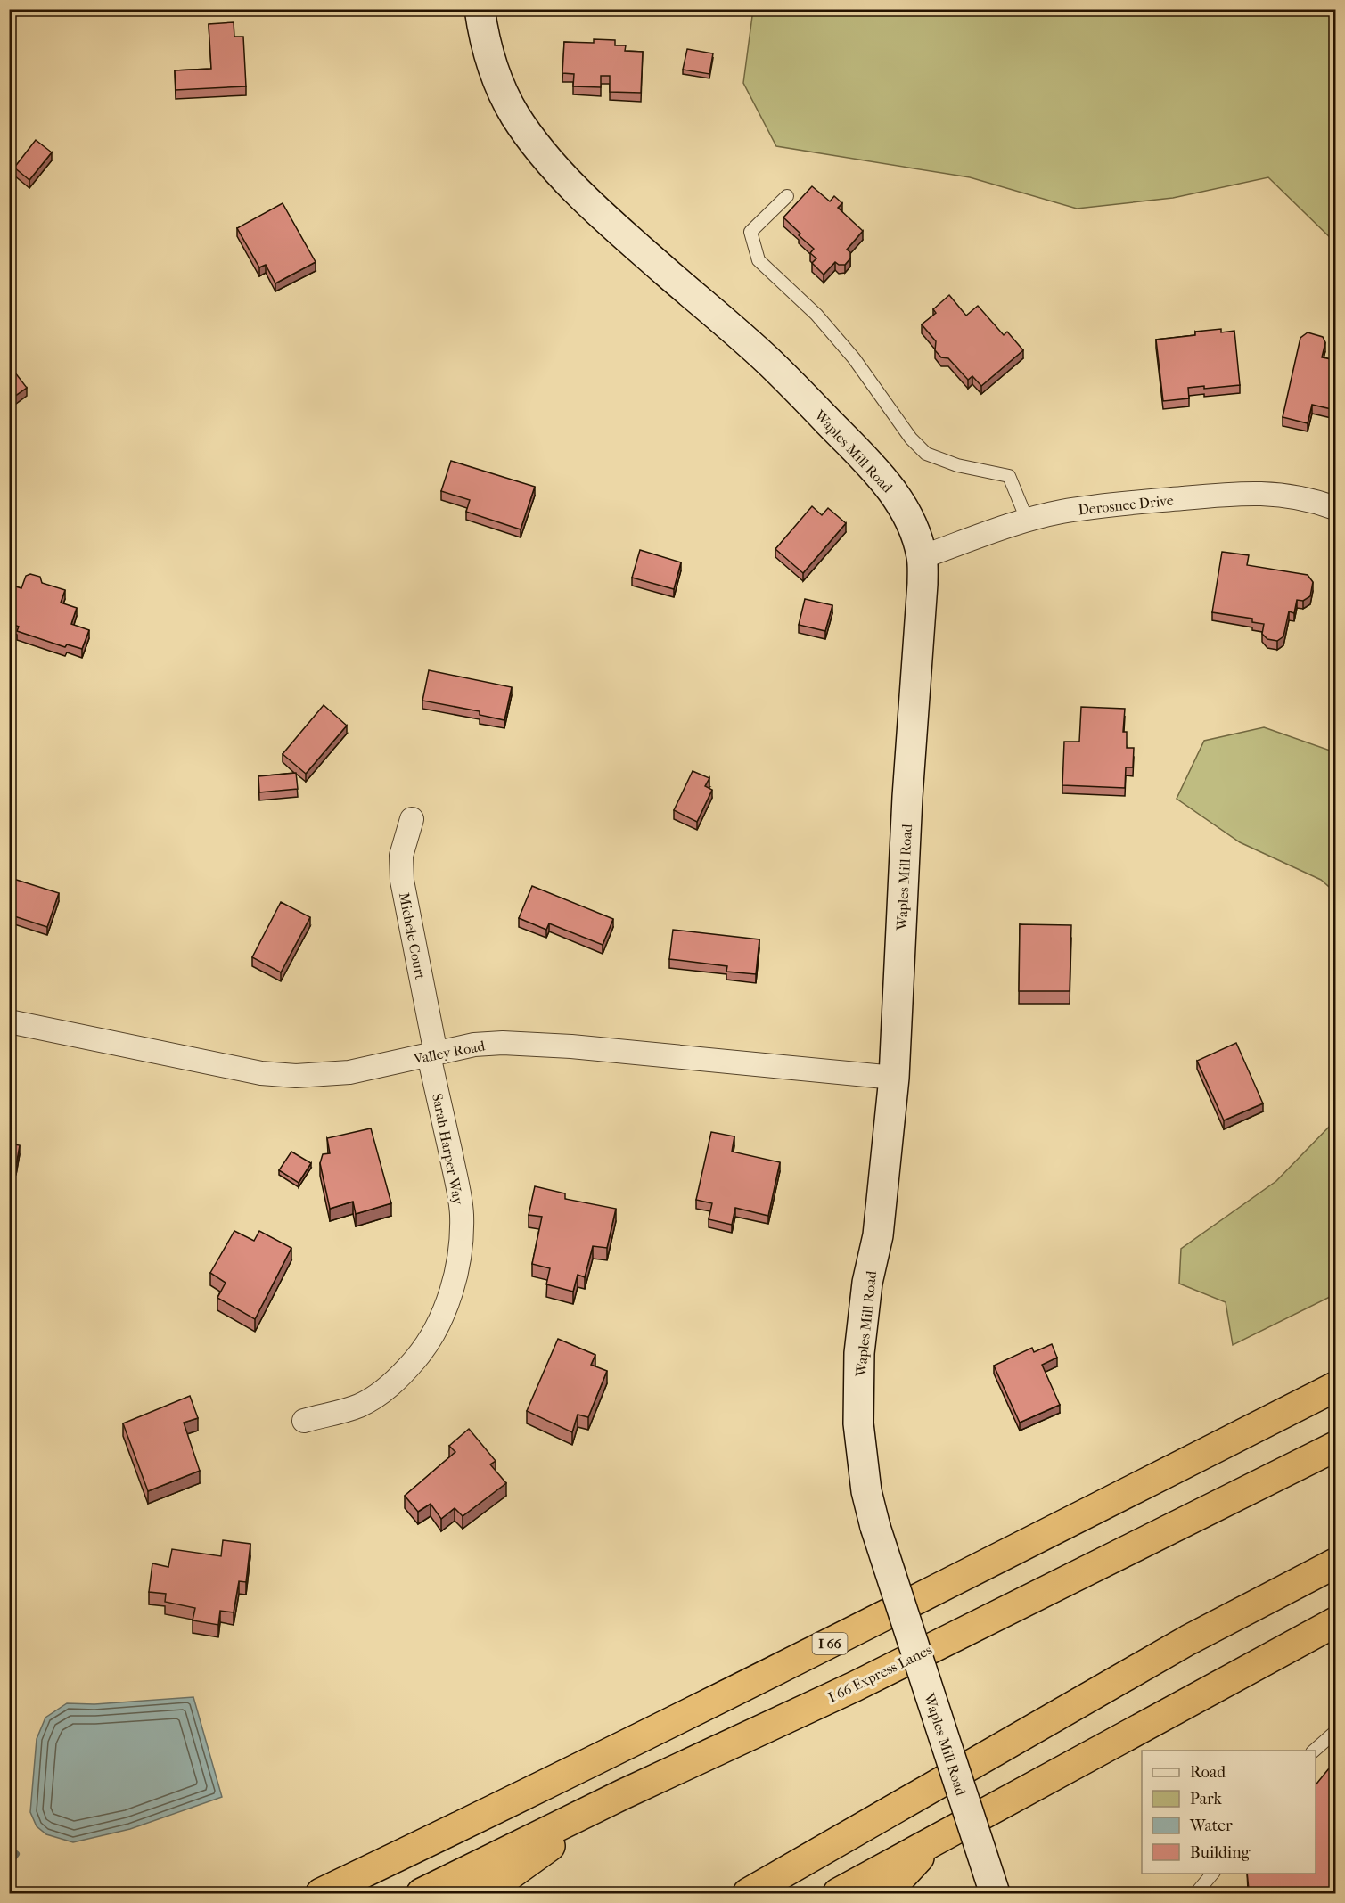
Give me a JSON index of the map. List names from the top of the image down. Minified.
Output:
{"streets":{"highway":["I 66","I 66 Express Lanes"],"main road":["Waples Mill Road"],"street":["Derosnec Drive","Michele Court","Valley Road","Sarah Harper Way"]},"crossings":[["Waples Mill Road","Derosnec Drive"],["Waples Mill Road","Valley Road"],["Michele Court","Valley Road"],["Michele Court","Sarah Harper Way"],["Valley Road","Sarah Harper Way"]],"legend":["Road","Park","Water","Building"]}
